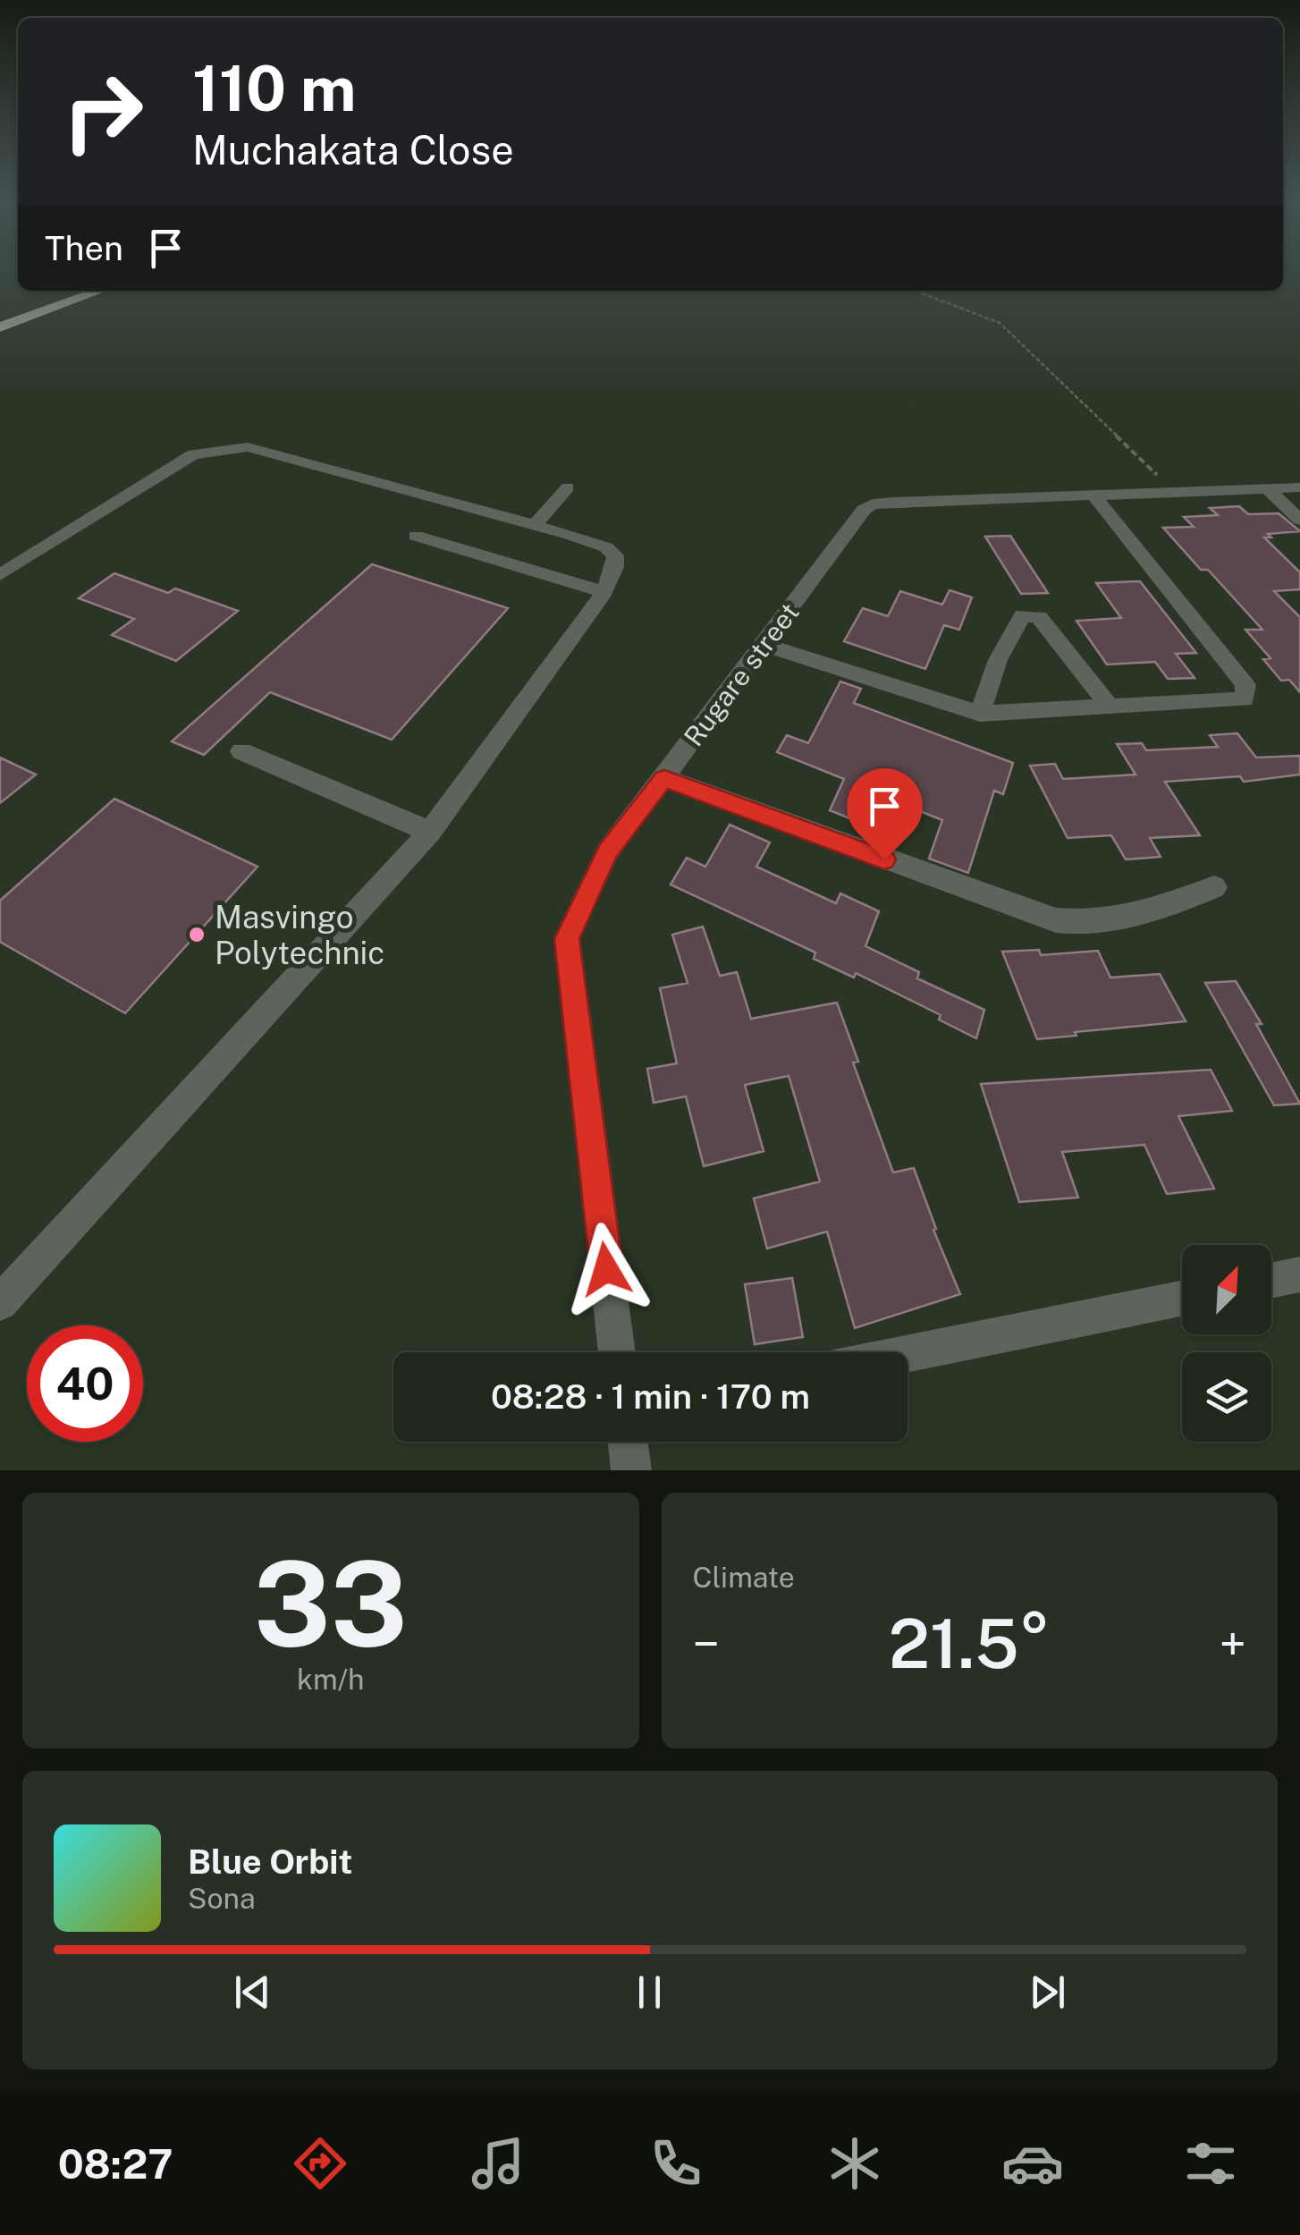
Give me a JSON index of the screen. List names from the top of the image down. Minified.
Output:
{"streets":{"street":["Rugare street"]},"places":["Masvingo Polytechnic"],"north":"top right","page":{"turn":["110 m","Muchakata Close"],"then":"Then","limit":"40","trip":"08:28 · 1 min · 170 m","tile":[["33","km/h"],"Climate"],"heat":["−","21.5°","+"],"song":["Blue Orbit","Sona"],"tabs":"08:27"}}
